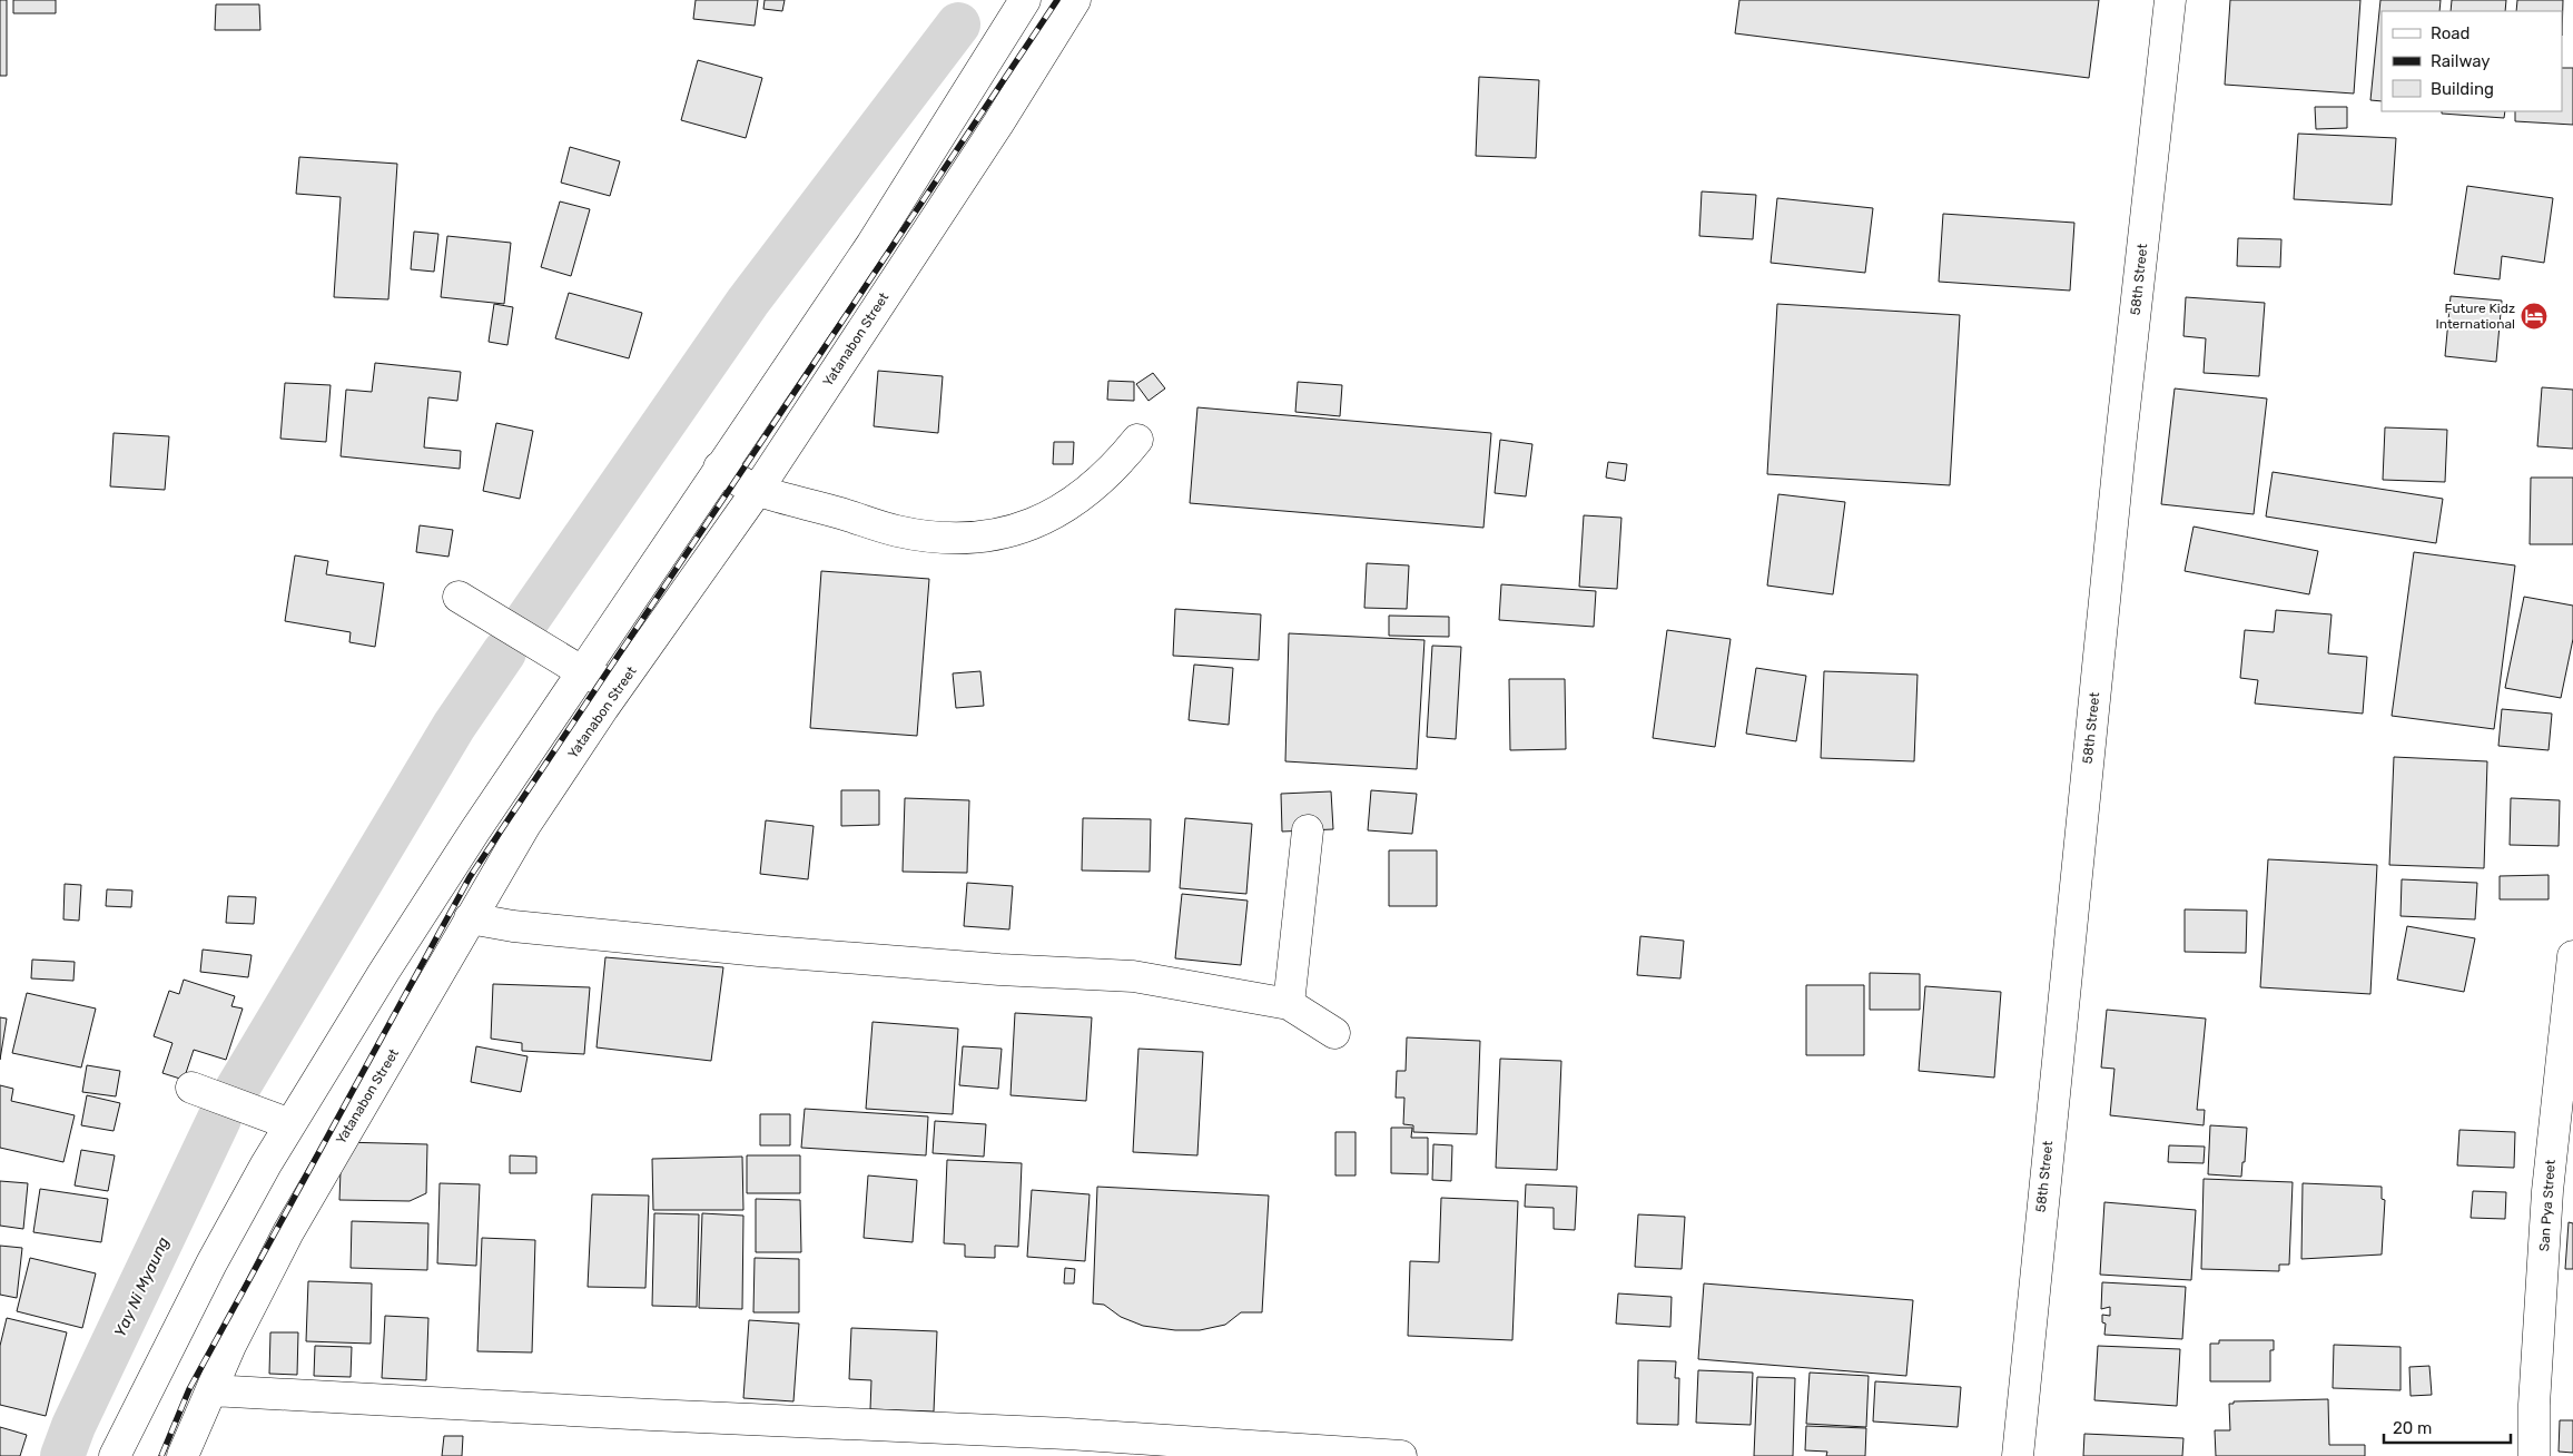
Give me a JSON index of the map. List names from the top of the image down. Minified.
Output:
{"streets":{"street":["58th Street","Yatanabon Street","San Pya Street"]},"water":["Yay Ni Myaung"],"places":{"hotel":["Future Kidz International"]},"legend":["Road","Railway","Building"],"scale_bar":"20 m"}
